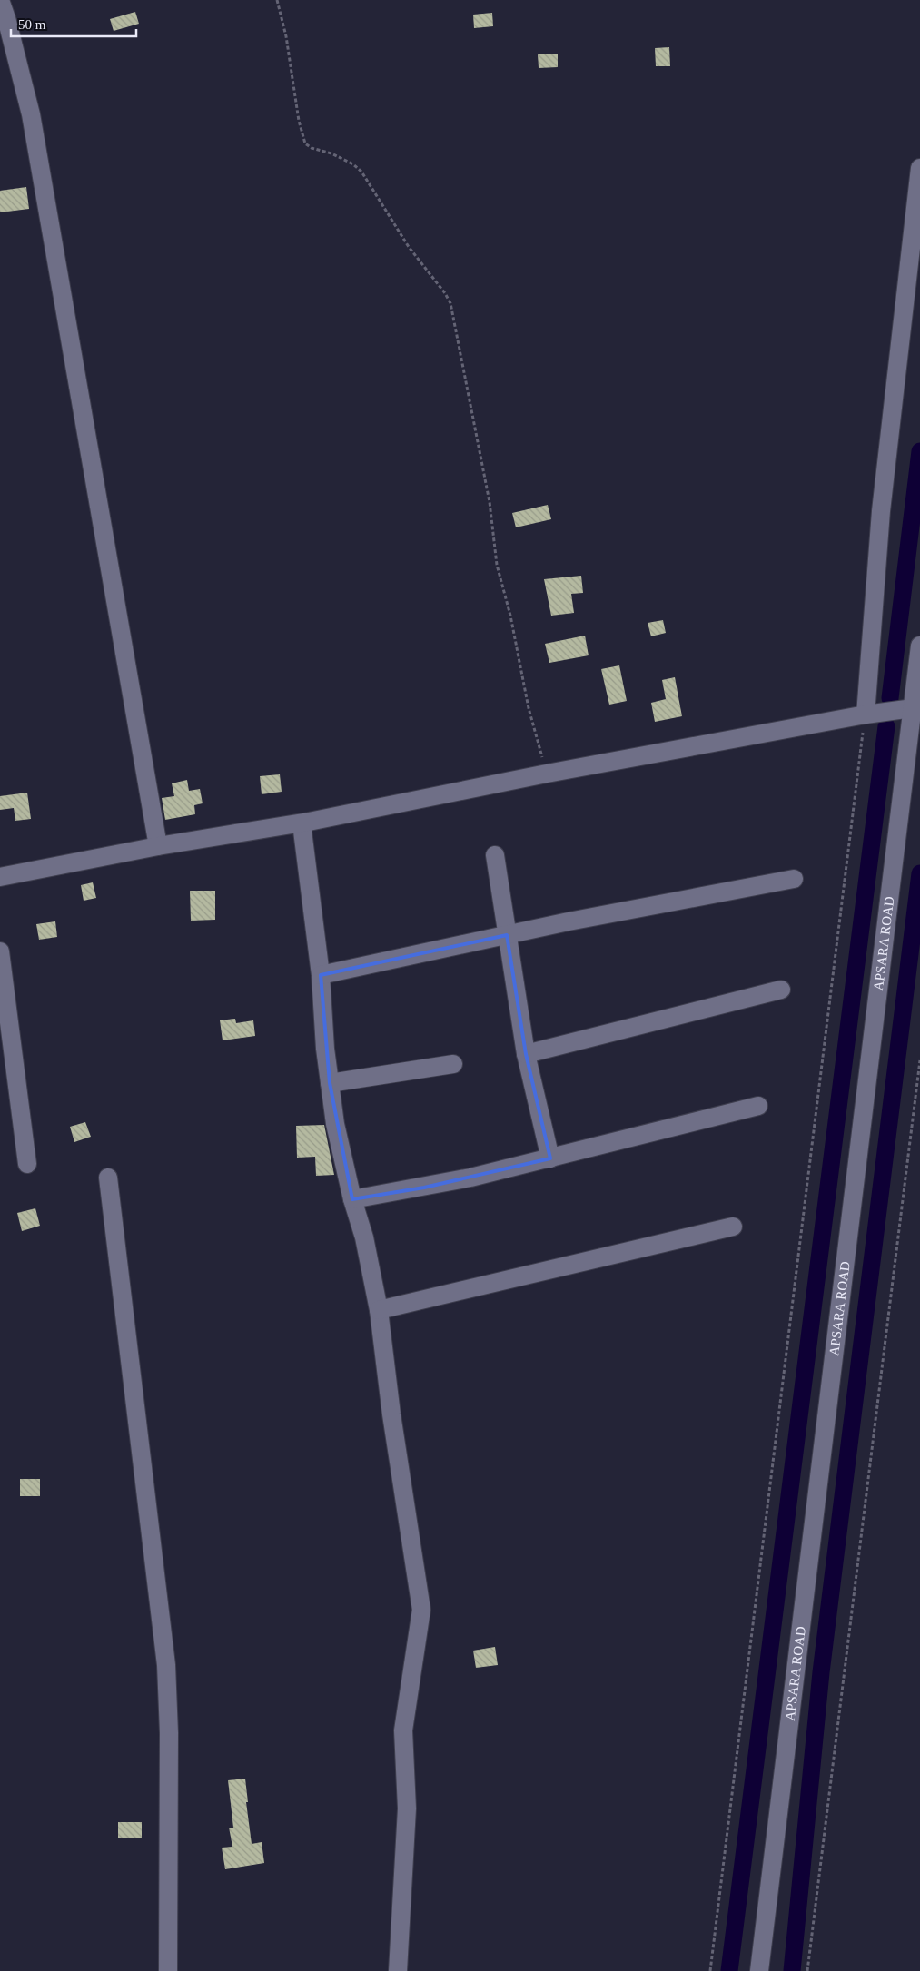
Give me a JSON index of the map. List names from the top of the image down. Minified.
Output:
{"streets":{"street":["APSARA ROAD"]},"scale_bar":"50 m"}
